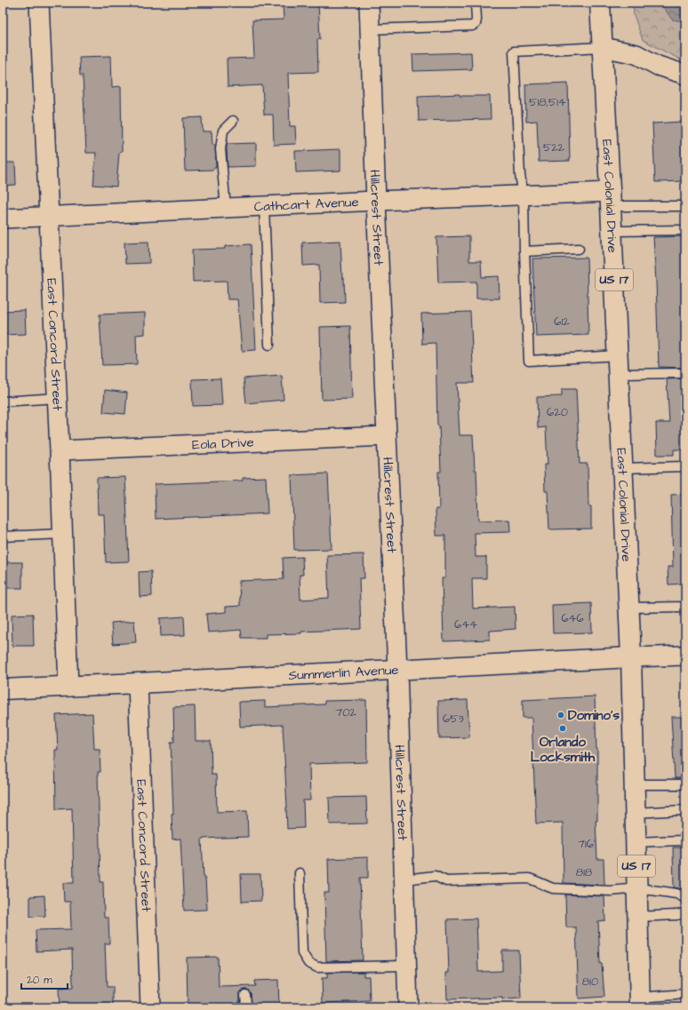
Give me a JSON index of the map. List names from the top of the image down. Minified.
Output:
{"streets":{"main road":["East Colonial Drive","US 17","Summerlin Avenue"],"street":["Cathcart Avenue","Hillcrest Street","East Concord Street","Eola Drive"]},"crossings":[["East Colonial Drive","Cathcart Avenue"],["East Colonial Drive","Summerlin Avenue"],["Cathcart Avenue","Hillcrest Street"],["Cathcart Avenue","East Concord Street"],["Hillcrest Street","Eola Drive"],["Hillcrest Street","Summerlin Avenue"],["East Concord Street","Eola Drive"],["East Concord Street","Summerlin Avenue"]],"places":["Domino's","Orlando Locksmith"],"house_numbers":["518,514","522","612","620","646","644","702","653","716","818","810"],"scale_bar":"20 m"}
